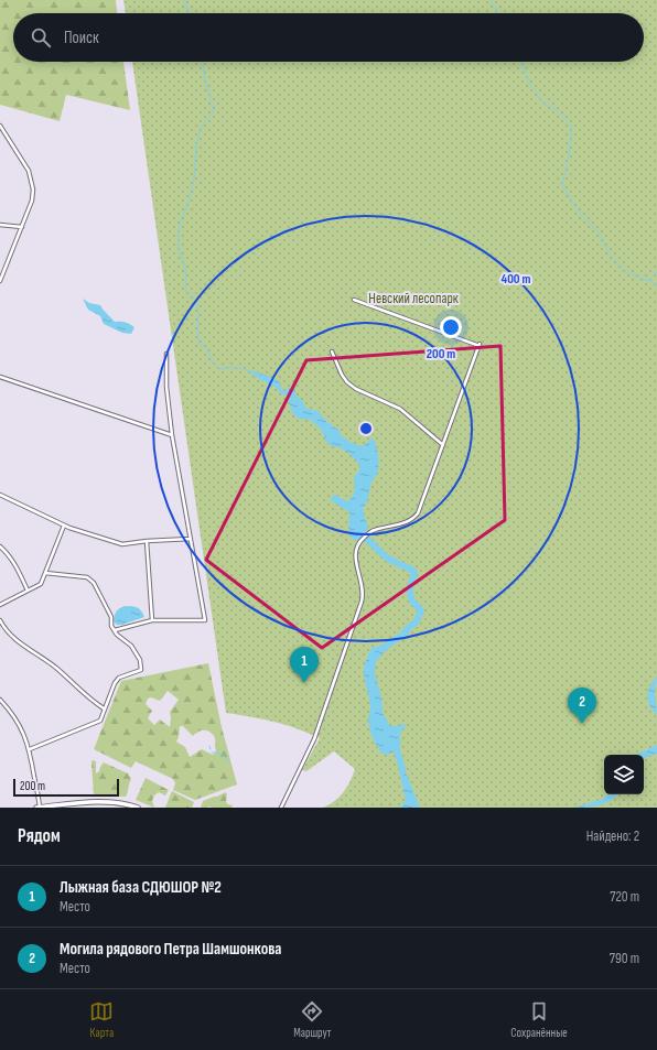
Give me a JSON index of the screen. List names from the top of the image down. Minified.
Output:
{"parks":["Невский лесопарк"],"scale_bar":"200 m","page":{"search":"Поиск","pins":["1","2"],"scale":"200 m","heading":["Рядом","Найдено: 2"],"list":[{"mark":"1","name":"Лыжная база СДЮШОР №2","note":"Место","value":"720 m"},{"mark":"2","name":"Могила рядового Петра Шамшонкова","note":"Место","value":"790 m"}],"nav":["Карта","Маршрут","Сохранённые"]},"rings":["400 m","200 m"]}
